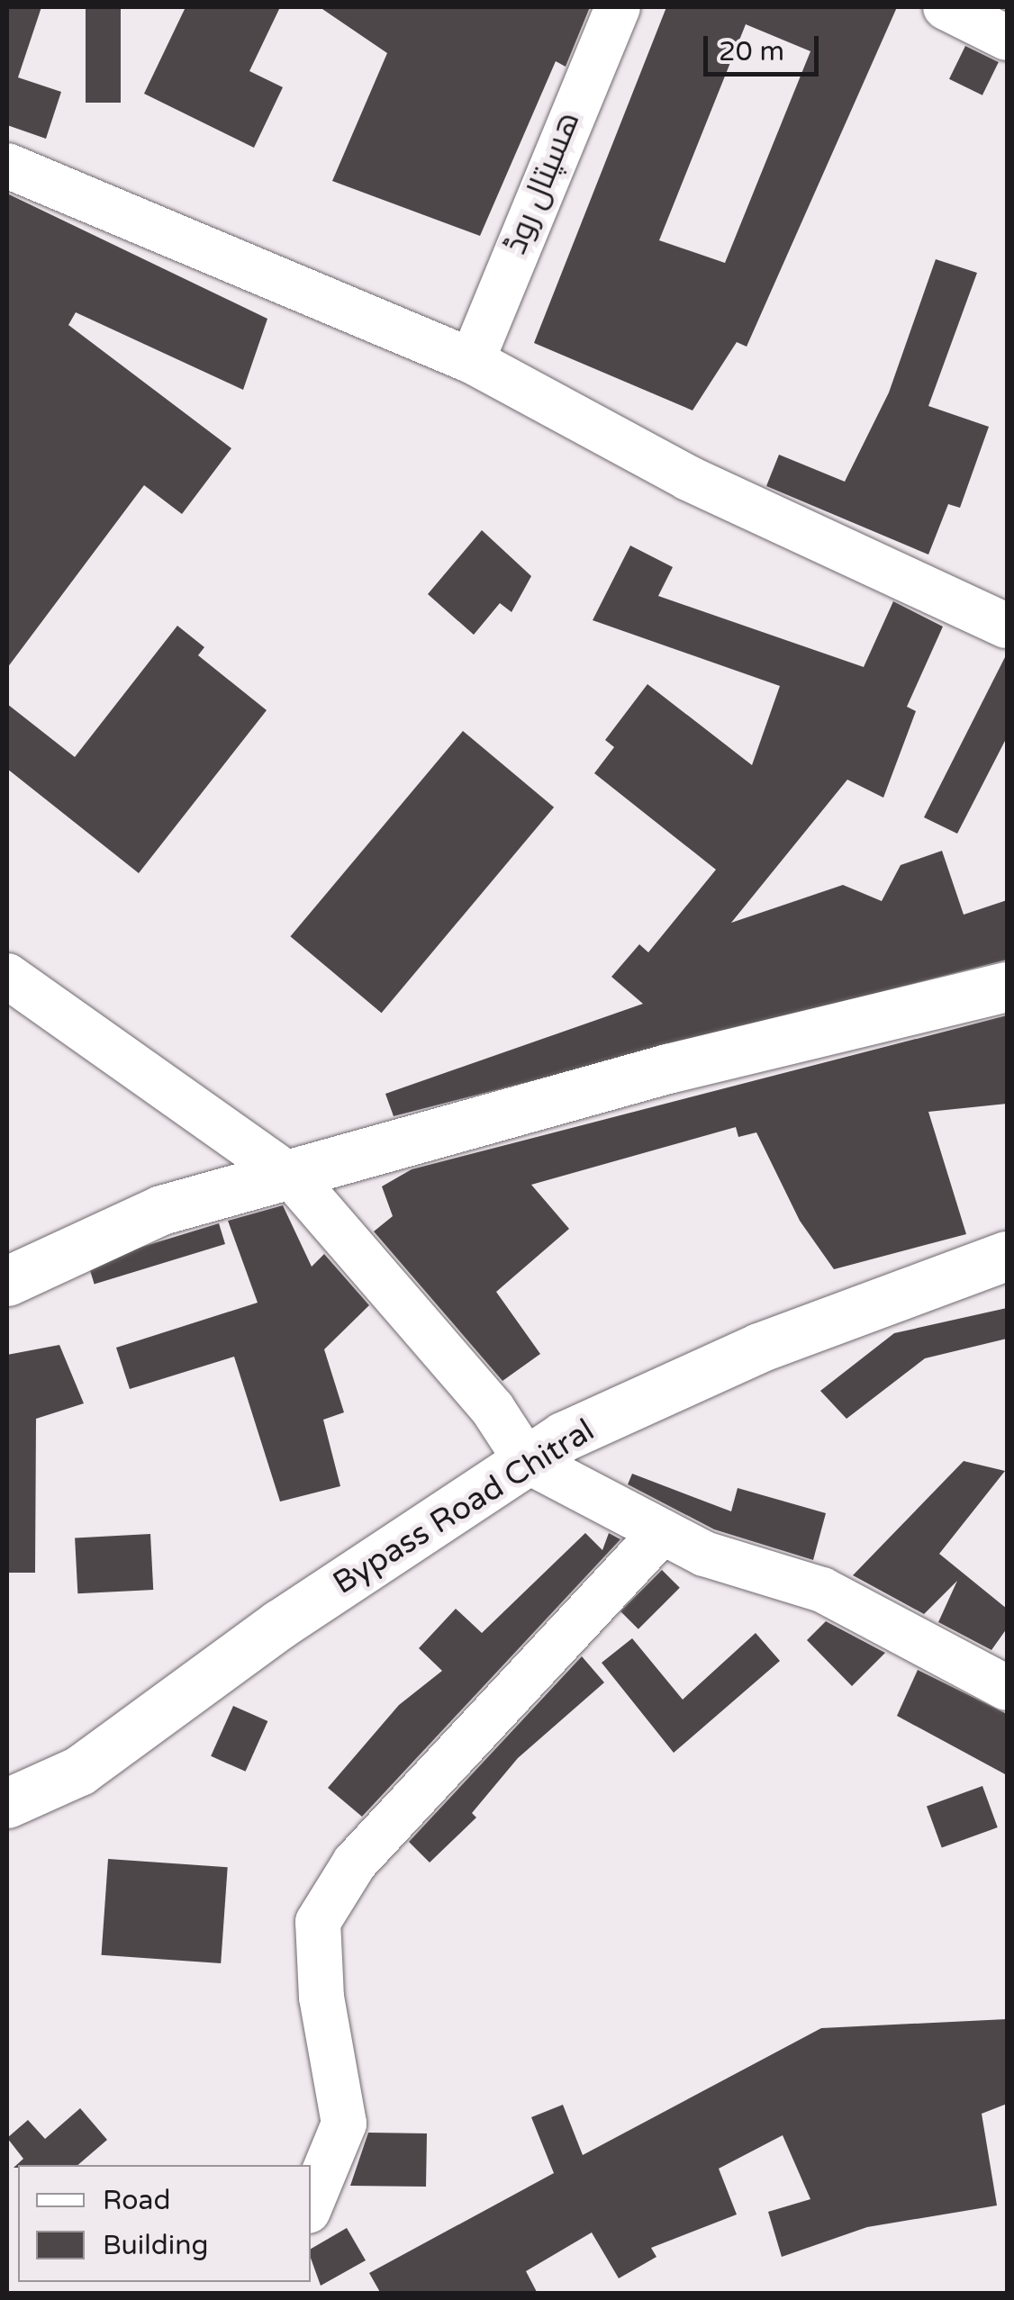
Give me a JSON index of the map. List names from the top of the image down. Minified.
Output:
{"streets":{"street":["ھسپتال روڈ","Bypass Road Chitral"]},"legend":["Road","Building"],"scale_bar":"20 m"}
